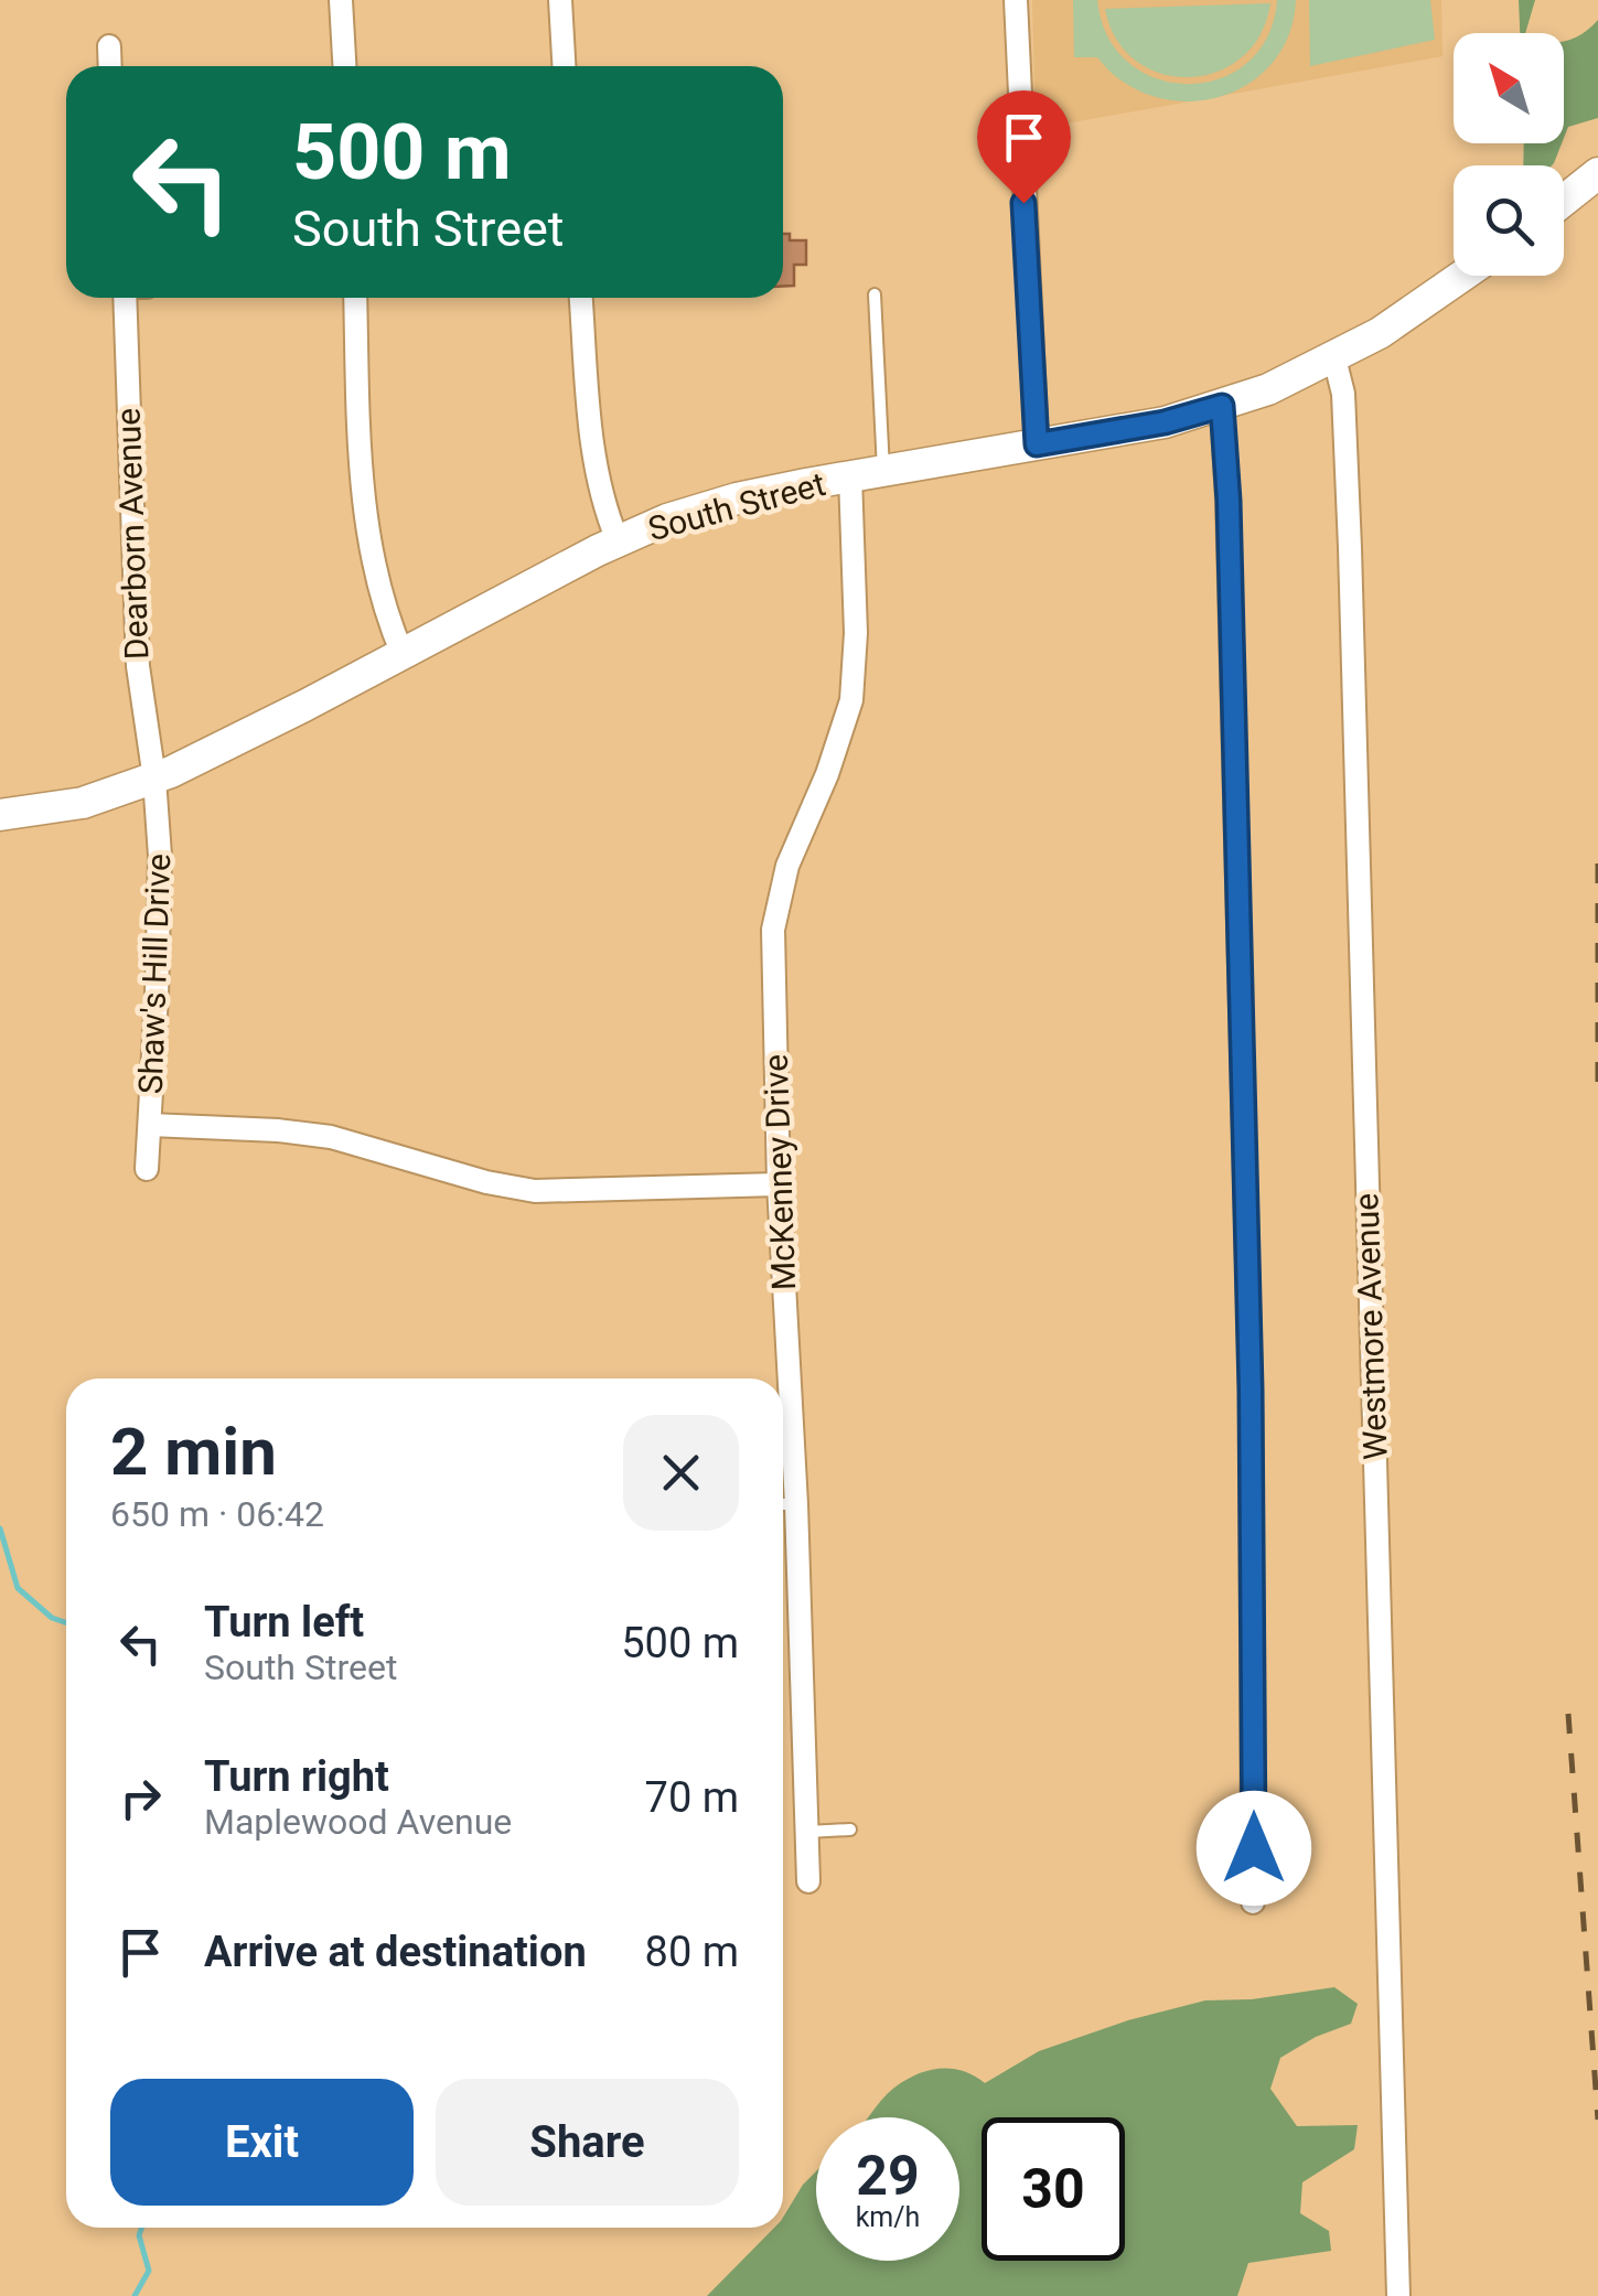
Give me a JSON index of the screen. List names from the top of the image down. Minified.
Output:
{"streets":{"street":["South Street","Dearborn Avenue","Shaw's Hill Drive","McKenney Drive","Westmore Avenue"]},"crossings":[["South Street","Dearborn Avenue"],["South Street","Shaw's Hill Drive"],["South Street","McKenney Drive"],["South Street","Westmore Avenue"],["Dearborn Avenue","Shaw's Hill Drive"]],"north":"top left","page":{"turn":["500 m","South Street"],"heading":["2 min","650 m · 06:42"],"list":[{"name":"Turn left","note":"South Street","value":"500 m"},{"name":"Turn right","note":"Maplewood Avenue","value":"70 m"},{"name":"Arrive at destination","value":"80 m"}],"buttons":["Exit","Share"],"speed":"29 km/h","limit":"30"}}
